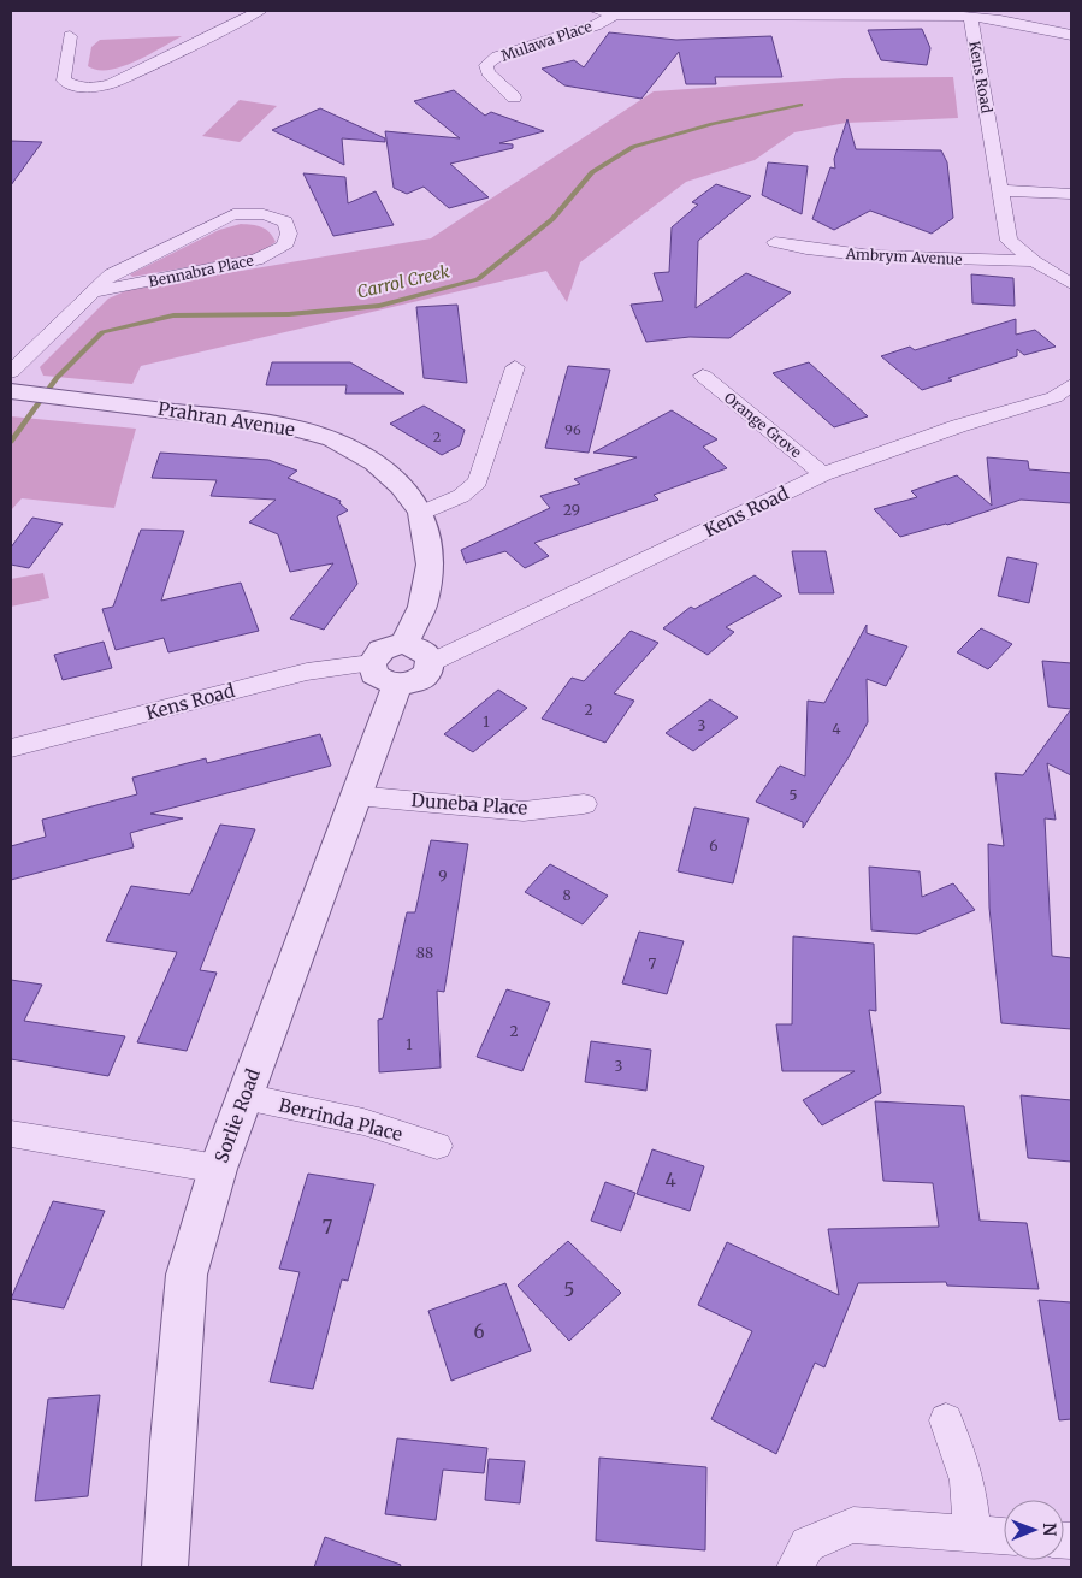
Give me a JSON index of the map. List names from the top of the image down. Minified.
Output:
{"streets":{"street":["Mulawa Place","Kens Road","Ambrym Avenue","Bennabra Place","Prahran Avenue","Orange Grove","Duneba Place","Sorlie Road","Berrinda Place"]},"crossings":[["Kens Road","Ambrym Avenue"],["Kens Road","Prahran Avenue"],["Kens Road","Orange Grove"],["Kens Road","Sorlie Road"],["Prahran Avenue","Sorlie Road"],["Duneba Place","Sorlie Road"],["Sorlie Road","Berrinda Place"]],"water":["Carrol Creek"],"house_numbers":["96","2","29","2","1","3","4","5","6","9","8","88","7","2","1","3","4","7","5","6"],"north":"right"}
